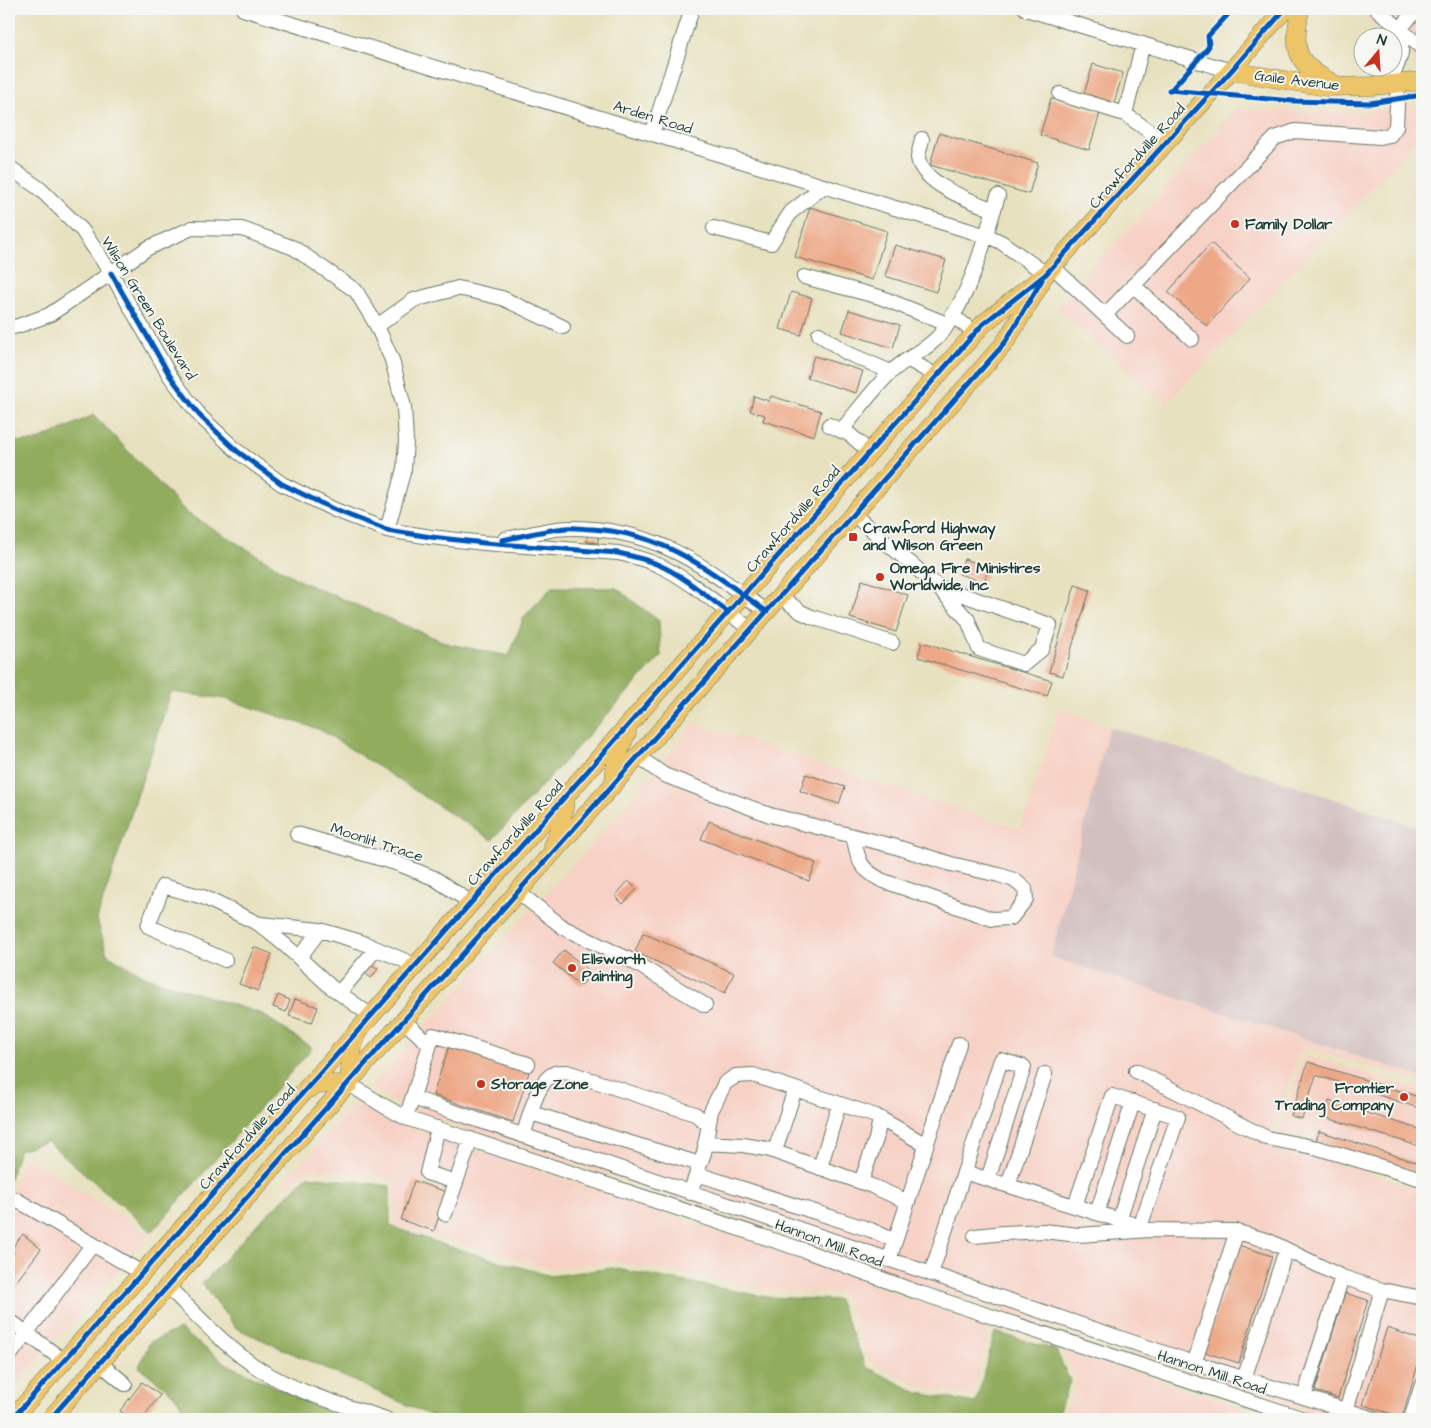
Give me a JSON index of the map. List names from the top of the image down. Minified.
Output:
{"streets":{"main road":["Gaile Avenue","Crawfordville Road"],"street":["Arden Road","Wilson Green Boulevard","Moonlit Trace","Hannon Mill Road"]},"crossings":[["Gaile Avenue","Crawfordville Road"],["Arden Road","Crawfordville Road"],["Crawfordville Road","Wilson Green Boulevard"],["Crawfordville Road","Moonlit Trace"],["Crawfordville Road","Hannon Mill Road"]],"places":{"other":["Family Dollar","Omega Fire Ministires Worldwide, Inc","Ellsworth Painting","Storage Zone","Frontier Trading Company"],"transit":["Crawford Highway and Wilson Green"]},"north":"top"}
